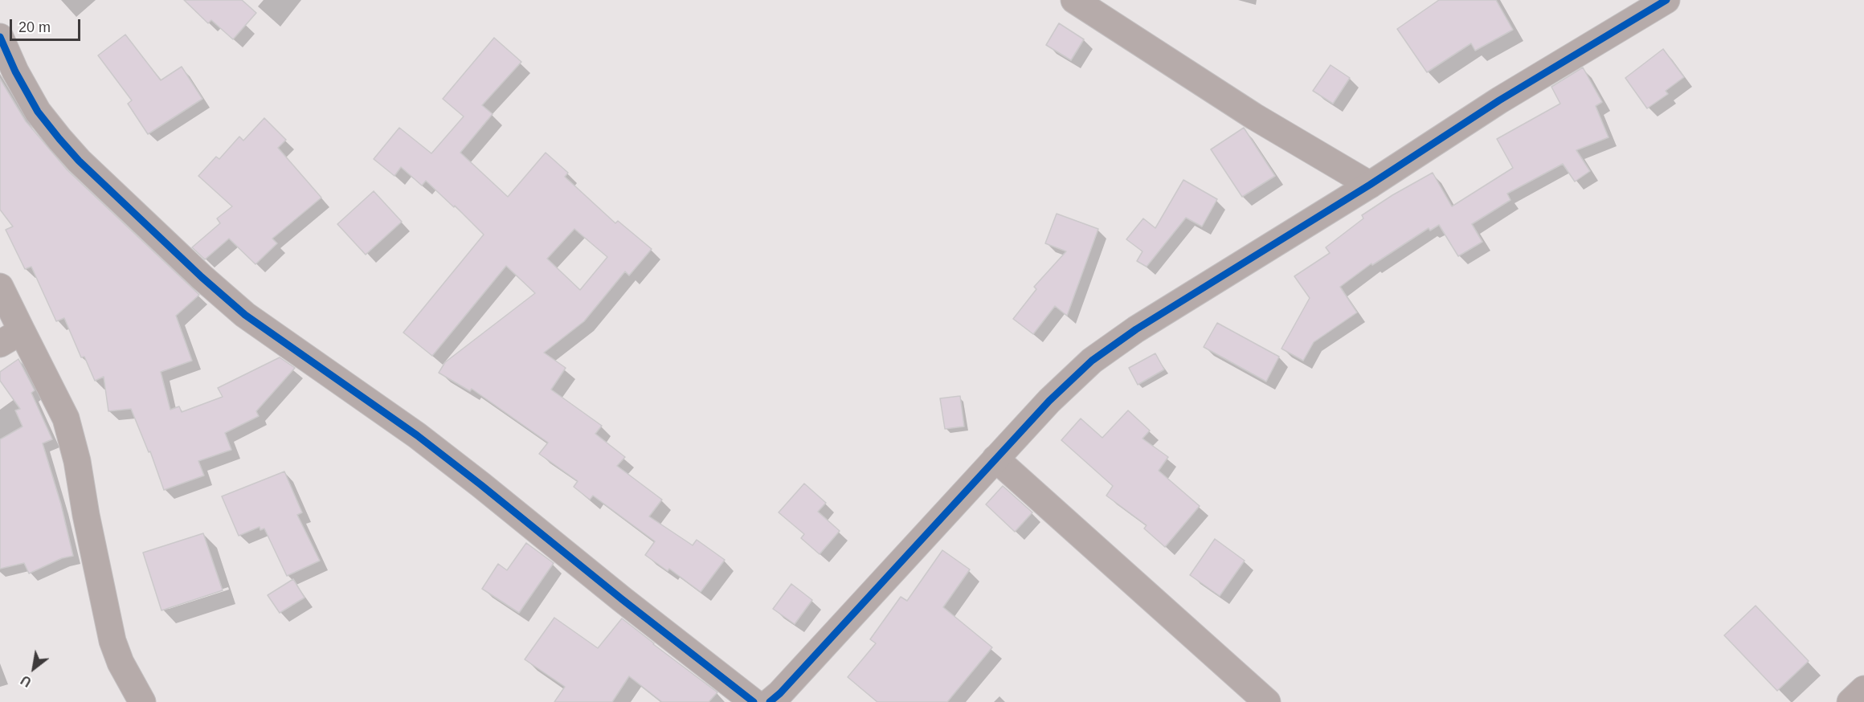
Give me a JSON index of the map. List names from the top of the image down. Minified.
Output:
{"scale_bar":"20 m","north":"bottom left"}
